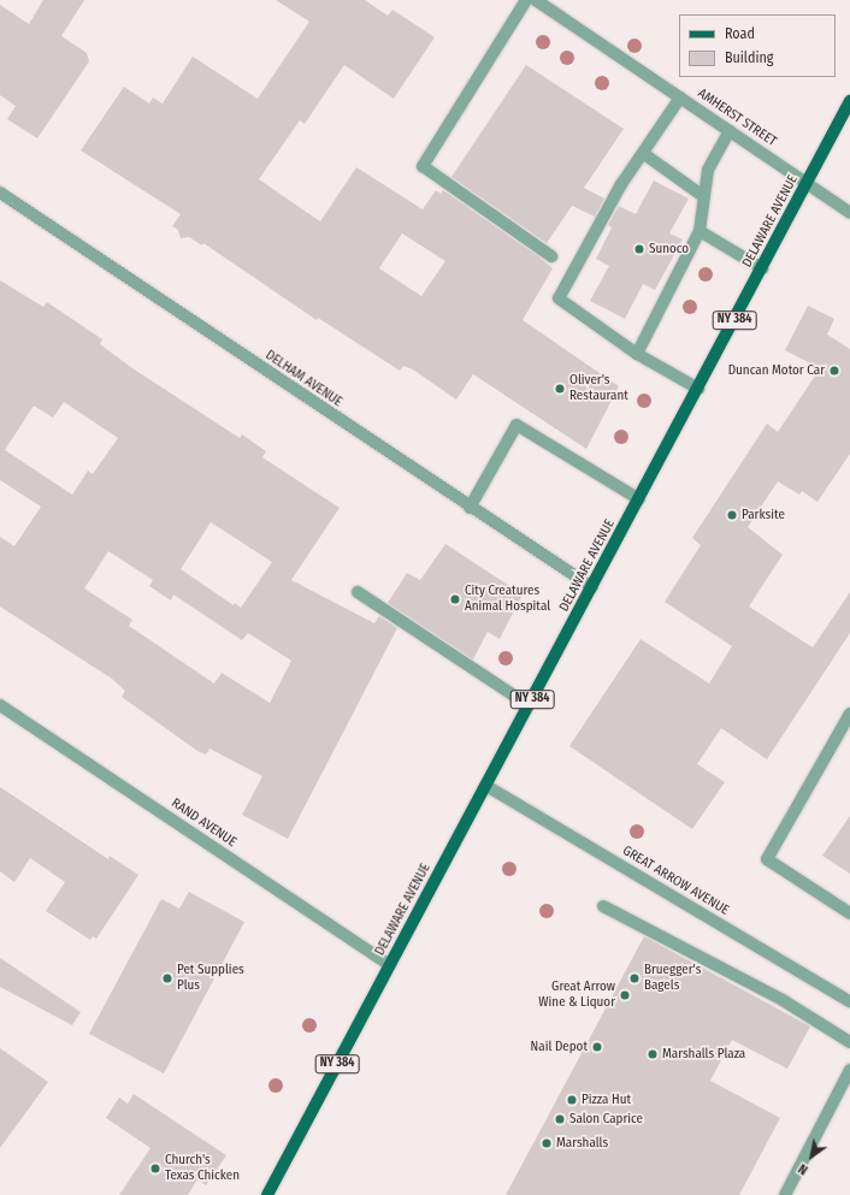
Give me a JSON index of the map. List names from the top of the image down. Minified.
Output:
{"streets":{"main road":["DELAWARE AVENUE","NY 384"],"street":["AMHERST STREET","DELHAM AVENUE","RAND AVENUE","GREAT ARROW AVENUE"]},"crossings":[["AMHERST STREET","DELAWARE AVENUE"],["DELAWARE AVENUE","DELHAM AVENUE"],["DELAWARE AVENUE","RAND AVENUE"],["DELAWARE AVENUE","GREAT ARROW AVENUE"]],"places":["Sunoco","Duncan Motor Car","Oliver's Restaurant","Parksite","City Creatures Animal Hospital","Pet Supplies Plus","Bruegger's Bagels","Great Arrow Wine & Liquor","Nail Depot","Marshalls Plaza","Pizza Hut","Salon Caprice","Marshalls","Church's Texas Chicken"],"legend":["Road","Building"],"north":"bottom left"}
